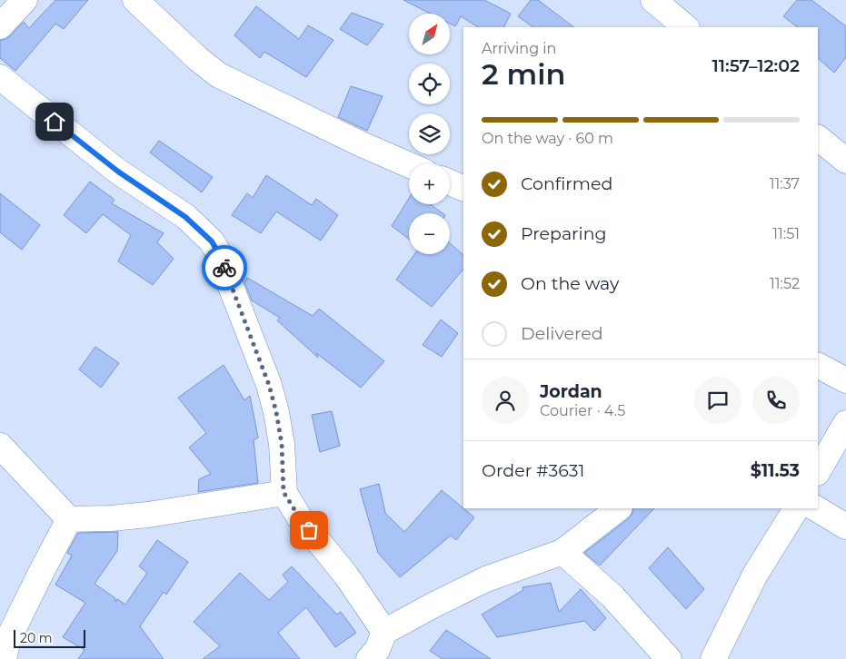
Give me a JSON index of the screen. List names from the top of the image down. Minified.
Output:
{"scale_bar":"20 m","north":"top right","page":{"map_buttons":["+","−"],"heading":["2 min","Arriving in","11:57–12:02"],"panel":["Jordan","Courier · 4.5","Order #3631","$11.53"],"bar":"On the way · 60 m","list":[["Confirmed","11:37"],["Preparing","11:51"],["On the way","11:52"],"Delivered"],"scale":"20 m"}}
